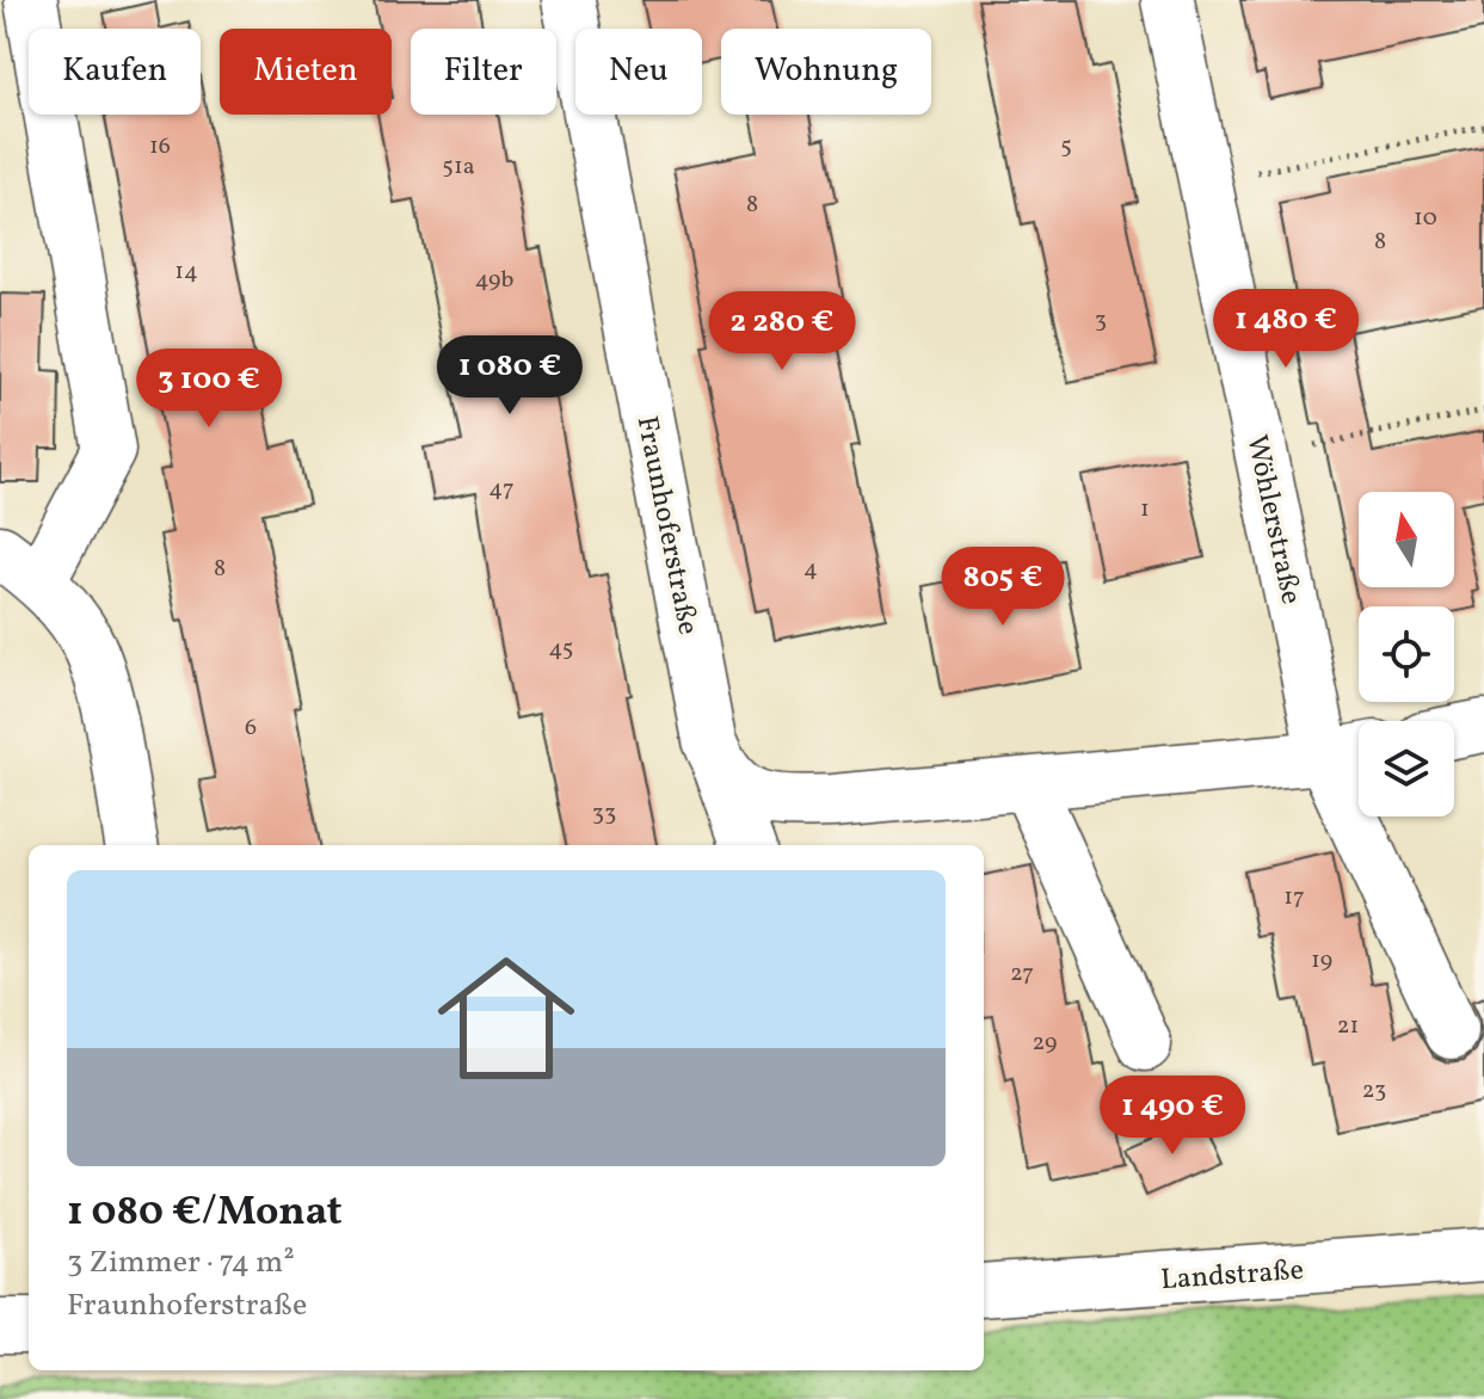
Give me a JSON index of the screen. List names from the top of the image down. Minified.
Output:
{"streets":{"street":["Wöhlerstraße","Fraunhoferstraße","Landstraße"]},"house_numbers":["16","5","51a","8","10","8","14","49b","3","47","1","8","4","45","6","33","17","19","27","21","29","23"],"north":"top","page":{"chip":["Kaufen","Mieten","Filter","Neu","Wohnung"],"price":["1 480 €","2 280 €","1 080 €","3 100 €","805 €","1 490 €"],"list":[{"name":"1 080 €/Monat","note":"3 Zimmer · 74 m² · Fraunhoferstraße"}]}}
